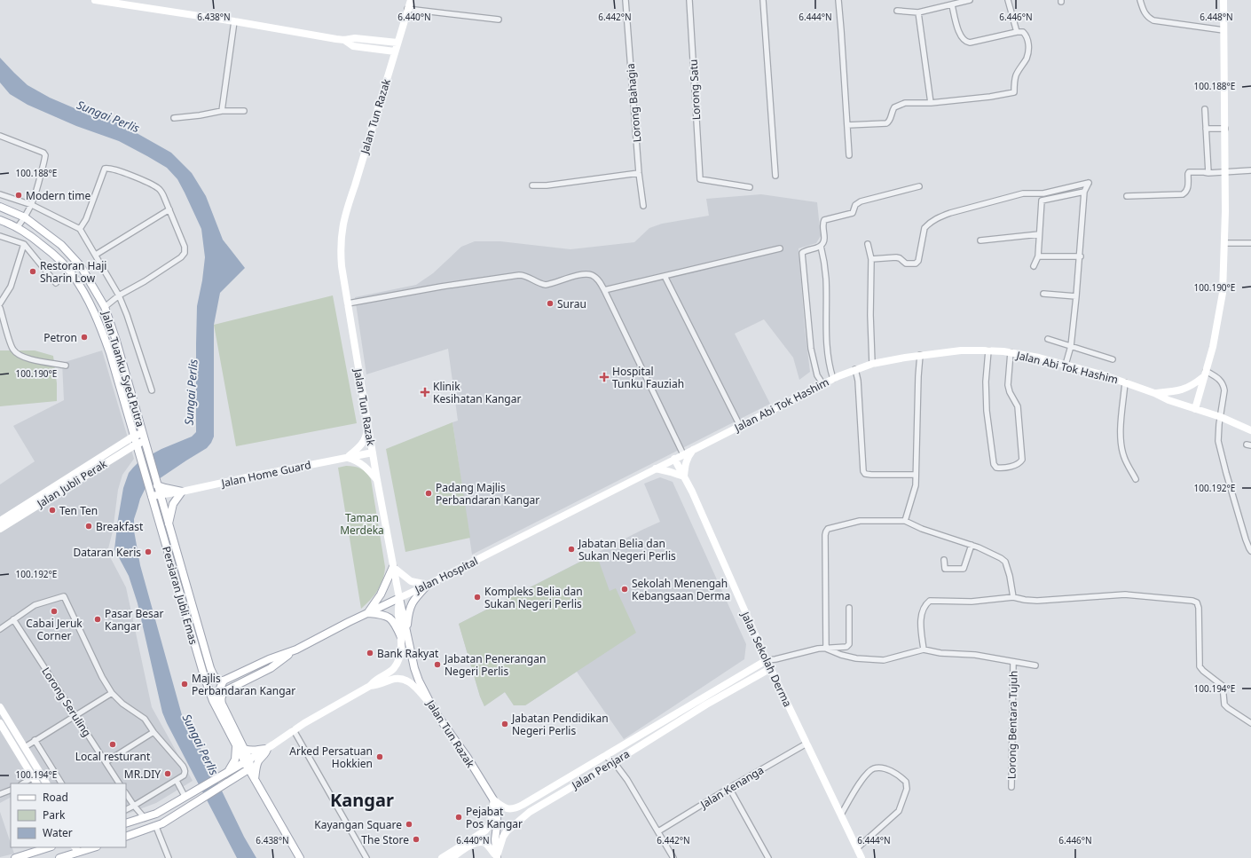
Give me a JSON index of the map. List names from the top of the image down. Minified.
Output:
{"streets":{"main road":["Jalan Tun Razak","Jalan Abi Tok Hashim","Jalan Tuanku Syed Putra","Jalan Home Guard","Jalan Jubli Perak","Jalan Hospital","Persiaran Jubli Emas","Jalan Sekolah Derma","Jalan Penjara"],"street":["Lorong Satu","Lorong Bahagia","Lorong Seruling","Lorong Bentara Tujuh","Jalan Kenanga"]},"crossings":[["Jalan Tun Razak","Jalan Home Guard"],["Jalan Tun Razak","Jalan Hospital"],["Jalan Abi Tok Hashim","Jalan Hospital"],["Jalan Tuanku Syed Putra","Jalan Home Guard"],["Jalan Tuanku Syed Putra","Jalan Jubli Perak"],["Jalan Tuanku Syed Putra","Persiaran Jubli Emas"],["Jalan Home Guard","Persiaran Jubli Emas"],["Jalan Hospital","Persiaran Jubli Emas"],["Jalan Hospital","Jalan Sekolah Derma"],["Jalan Sekolah Derma","Jalan Penjara"],["Jalan Sekolah Derma","Jalan Kenanga"]],"districts":["Kangar"],"water":["Sungai Perlis"],"parks":["Taman Merdeka"],"places":{"other":["Modern time","Restoran Haji Sharin Low","Surau","Petron","Padang Majlis Perbandaran Kangar","Ten Ten","Breakfast","Jabatan Belia dan Sukan Negeri Perlis","Dataran Keris","Sekolah Menengah Kebangsaan Derma","Kompleks Belia dan Sukan Negeri Perlis","Cabai Jeruk Corner","Pasar Besar Kangar","Bank Rakyat","Jabatan Penerangan Negeri Perlis","Majlis Perbandaran Kangar","Jabatan Pendidikan Negeri Perlis","Local resturant","Arked Persatuan Hokkien","MR.DIY","Pejabat Pos Kangar","Kayangan Square","The Store"],"health":["Hospital Tunku Fauziah","Klinik Kesihatan Kangar"]},"legend":["Road","Park","Water"],"coordinates":["6.438°N","6.440°N","6.442°N","6.444°N","6.446°N","6.448°N","100.188°E","100.190°E","100.192°E","100.194°E"]}
